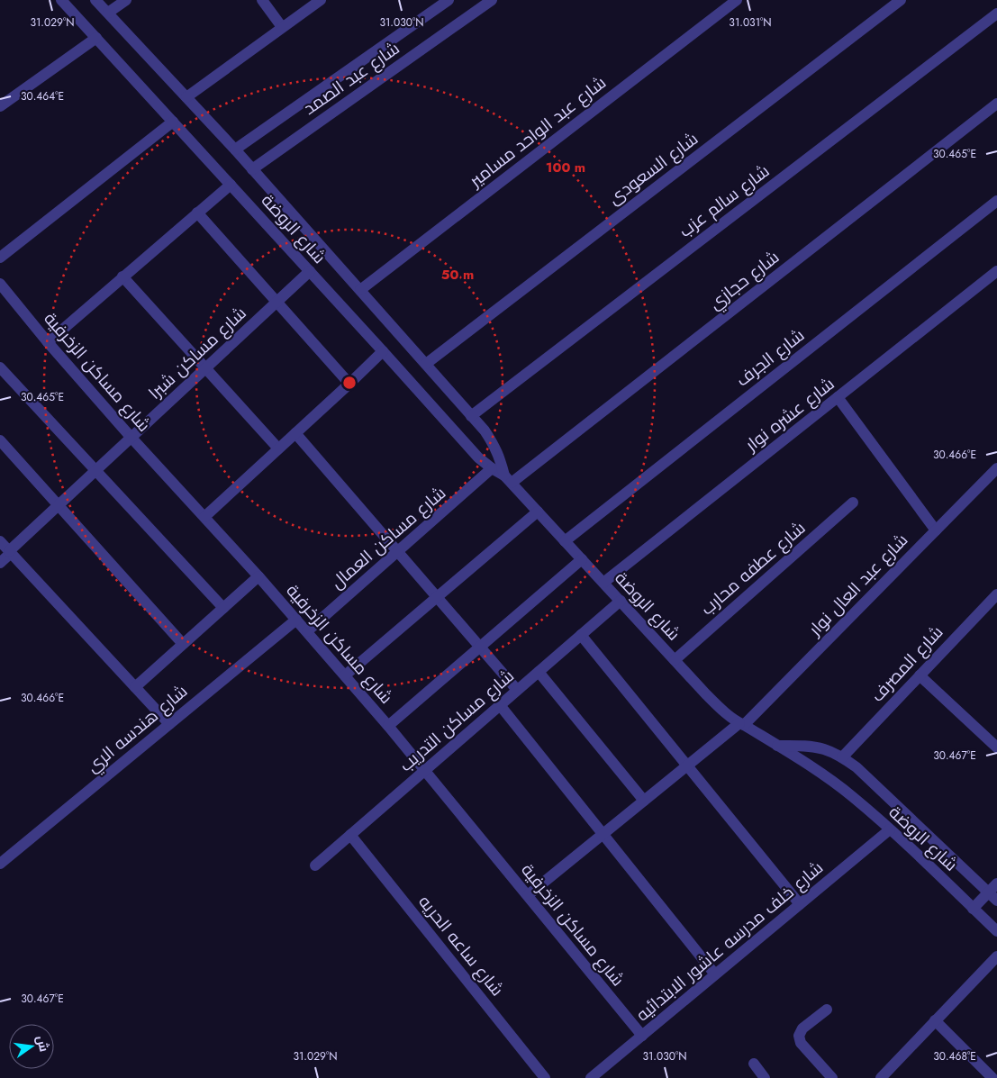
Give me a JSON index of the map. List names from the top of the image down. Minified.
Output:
{"streets":{"street":["شارع عبد الصمد","شارع عبد الواحد مسامير","شارع السعودى","شارع سالم عزب","شارع الروضة","شارع حجازي","شارع مساكن شبرا","شارع الجرف","شارع مساكن الزخرفية","شارع عشره نوار","شارع مساكن العمال","شارع عطفه محارب","شارع عبد العال نوار","شارع المصرف","شارع مساكن التدريب","شارع هندسه الري","شارع خلف مدرسه عاشور الابتدائيه","شارع ساعه الحريه"]},"crossings":[["شارع عبد الصمد","شارع الروضة"],["شارع عبد الواحد مسامير","شارع الروضة"],["شارع السعودى","شارع الروضة"],["شارع سالم عزب","شارع الروضة"],["شارع الروضة","شارع حجازي"],["شارع الروضة","شارع مساكن شبرا"],["شارع الروضة","شارع الجرف"],["شارع الروضة","شارع عشره نوار"],["شارع الروضة","شارع مساكن العمال"],["شارع الروضة","شارع عطفه محارب"],["شارع الروضة","شارع عبد العال نوار"],["شارع الروضة","شارع المصرف"],["شارع الروضة","شارع مساكن التدريب"],["شارع الروضة","شارع خلف مدرسه عاشور الابتدائيه"],["شارع مساكن شبرا","شارع مساكن الزخرفية"],["شارع مساكن الزخرفية","شارع مساكن العمال"],["شارع مساكن الزخرفية","شارع عبد العال نوار"],["شارع مساكن الزخرفية","شارع مساكن التدريب"],["شارع مساكن الزخرفية","شارع هندسه الري"],["شارع مساكن الزخرفية","شارع خلف مدرسه عاشور الابتدائيه"],["شارع مساكن التدريب","شارع ساعه الحريه"]],"north":"right","coordinates":["31.029°N","31.030°N","31.031°N","30.464°E","30.465°E","30.466°E","30.467°E","30.468°E"],"rings":["100 m","50 m"]}
